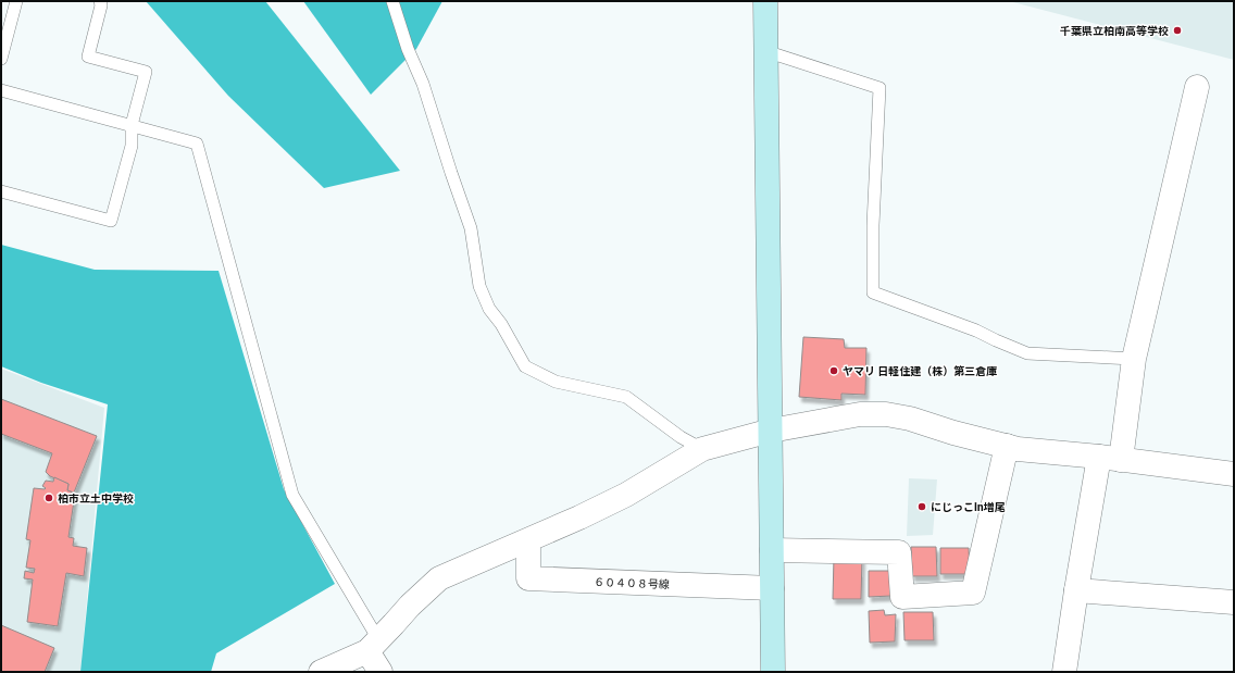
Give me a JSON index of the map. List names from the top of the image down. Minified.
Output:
{"streets":{"street":["６０４０８号線"]},"places":["千葉県立柏南高等学校","ヤマリ 日軽住建（株）第三倉庫","柏市立土中学校","にじっこin増尾"]}
